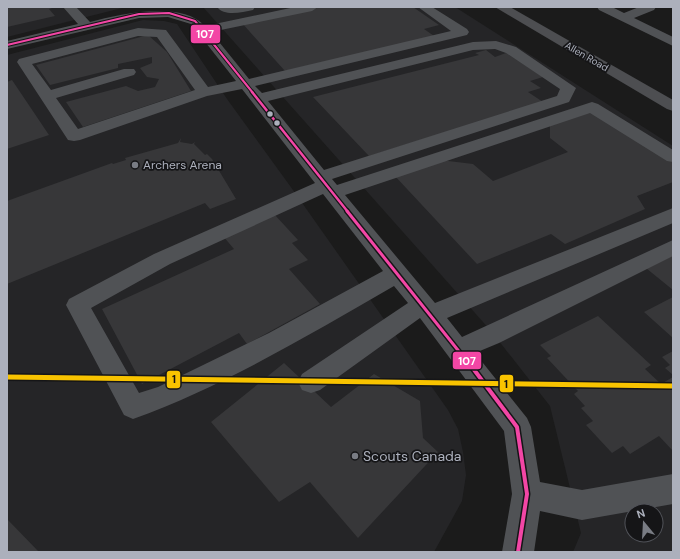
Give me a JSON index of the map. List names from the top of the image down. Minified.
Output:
{"streets":{"main road":["Allen Road"]},"places":["Archers Arena","Scouts Canada"],"lines":["transit line 107","transit line 1"],"north":"top"}
